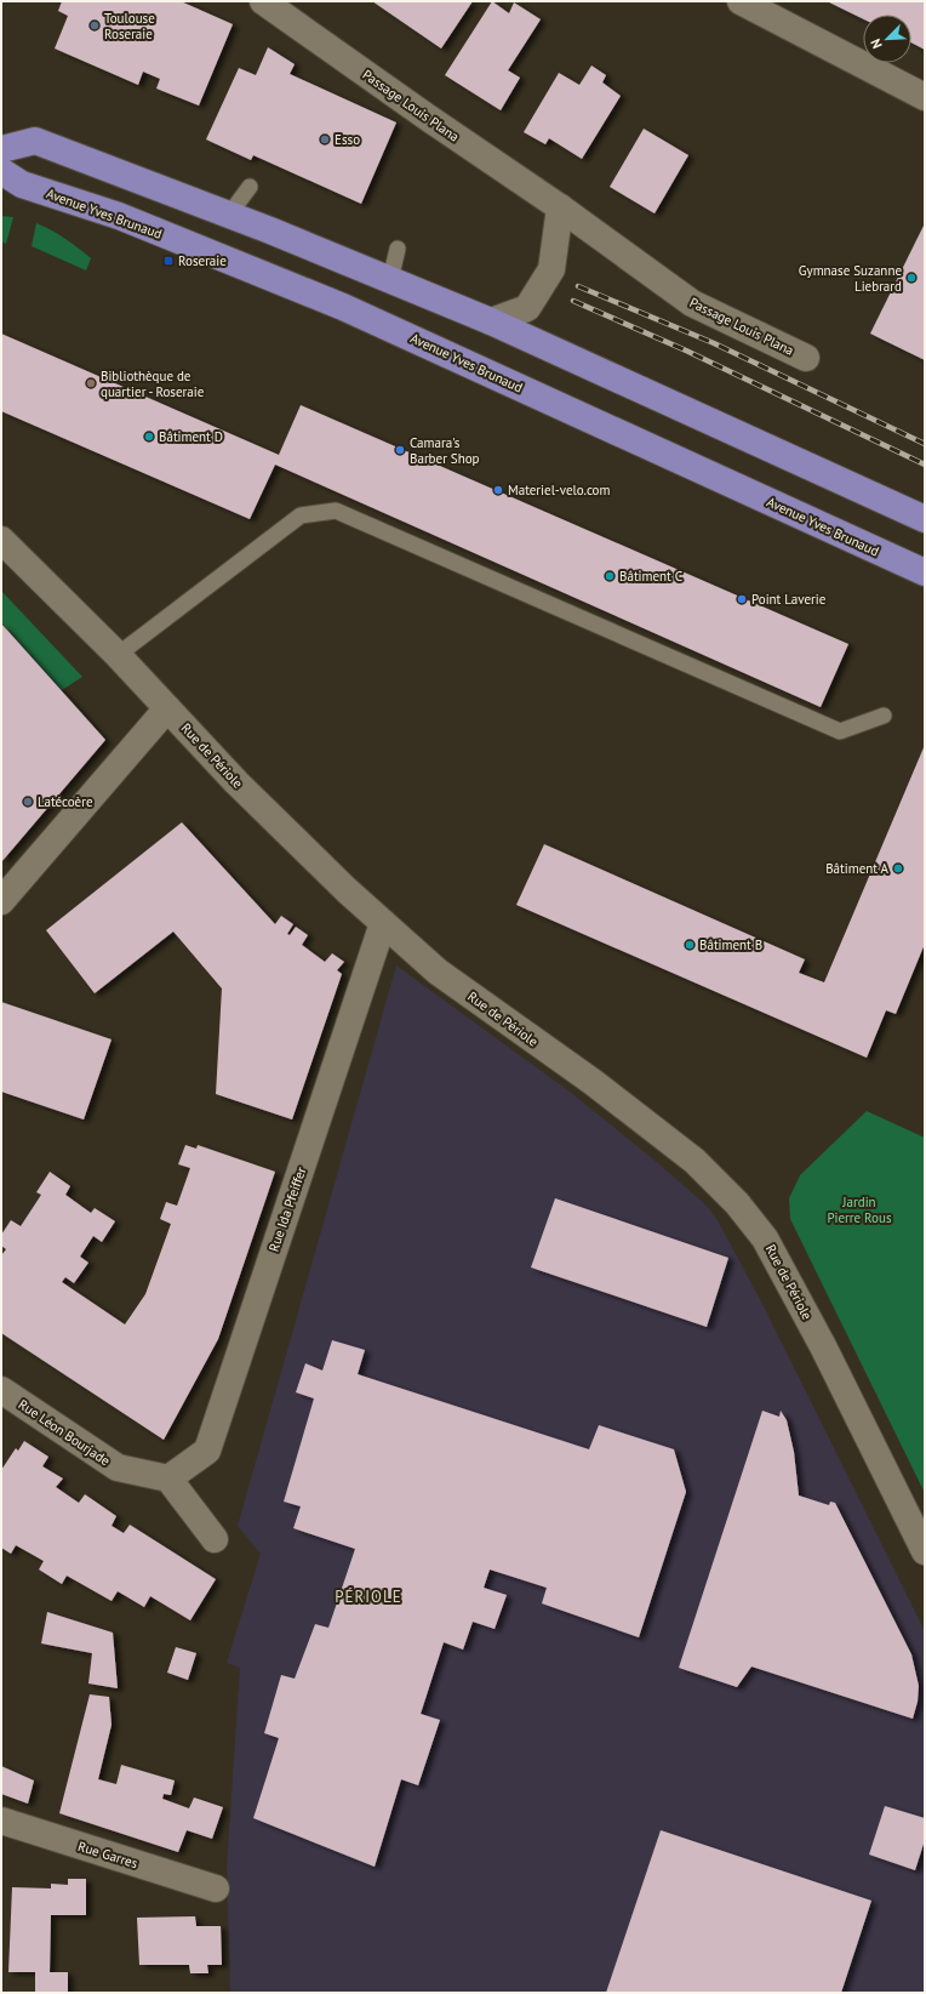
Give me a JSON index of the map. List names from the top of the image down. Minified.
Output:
{"streets":{"main road":["Avenue Yves Brunaud"],"street":["Passage Louis Plana","Rue de Périole","Rue Ida Pfeiffer","Rue Léon Bourjade","Rue Garres"]},"crossings":[["Rue de Périole","Rue Ida Pfeiffer"],["Rue Ida Pfeiffer","Rue Léon Bourjade"]],"districts":["PÉRIOLE"],"parks":["Jardin Pierre Rous"],"places":{"other":["Toulouse Roseraie","Esso","Gymnase Suzanne Liebrard","Bibliothèque de quartier - Roseraie","Bâtiment D","Camara's Barber Shop","Materiel-velo.com","Bâtiment C","Point Laverie","Latécoère","Bâtiment A","Bâtiment B"],"transit":["Roseraie"]},"north":"bottom left"}
